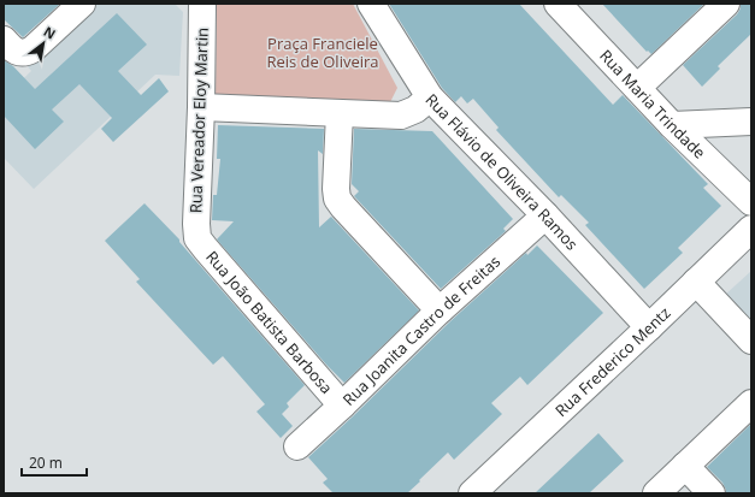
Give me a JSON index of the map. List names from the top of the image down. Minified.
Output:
{"streets":{"street":["Rua Maria Trindade","Rua Vereador Eloy Martin","Rua Flávio de Oliveira Ramos","Rua João Batista Barbosa","Rua Joanita Castro de Freitas","Rua Frederico Mentz"]},"crossings":[["Rua Vereador Eloy Martin","Rua João Batista Barbosa"],["Rua Flávio de Oliveira Ramos","Rua Joanita Castro de Freitas"],["Rua Flávio de Oliveira Ramos","Rua Frederico Mentz"],["Rua João Batista Barbosa","Rua Joanita Castro de Freitas"]],"parks":["Praça Franciele Reis de Oliveira"],"scale_bar":"20 m","north":"top right"}
